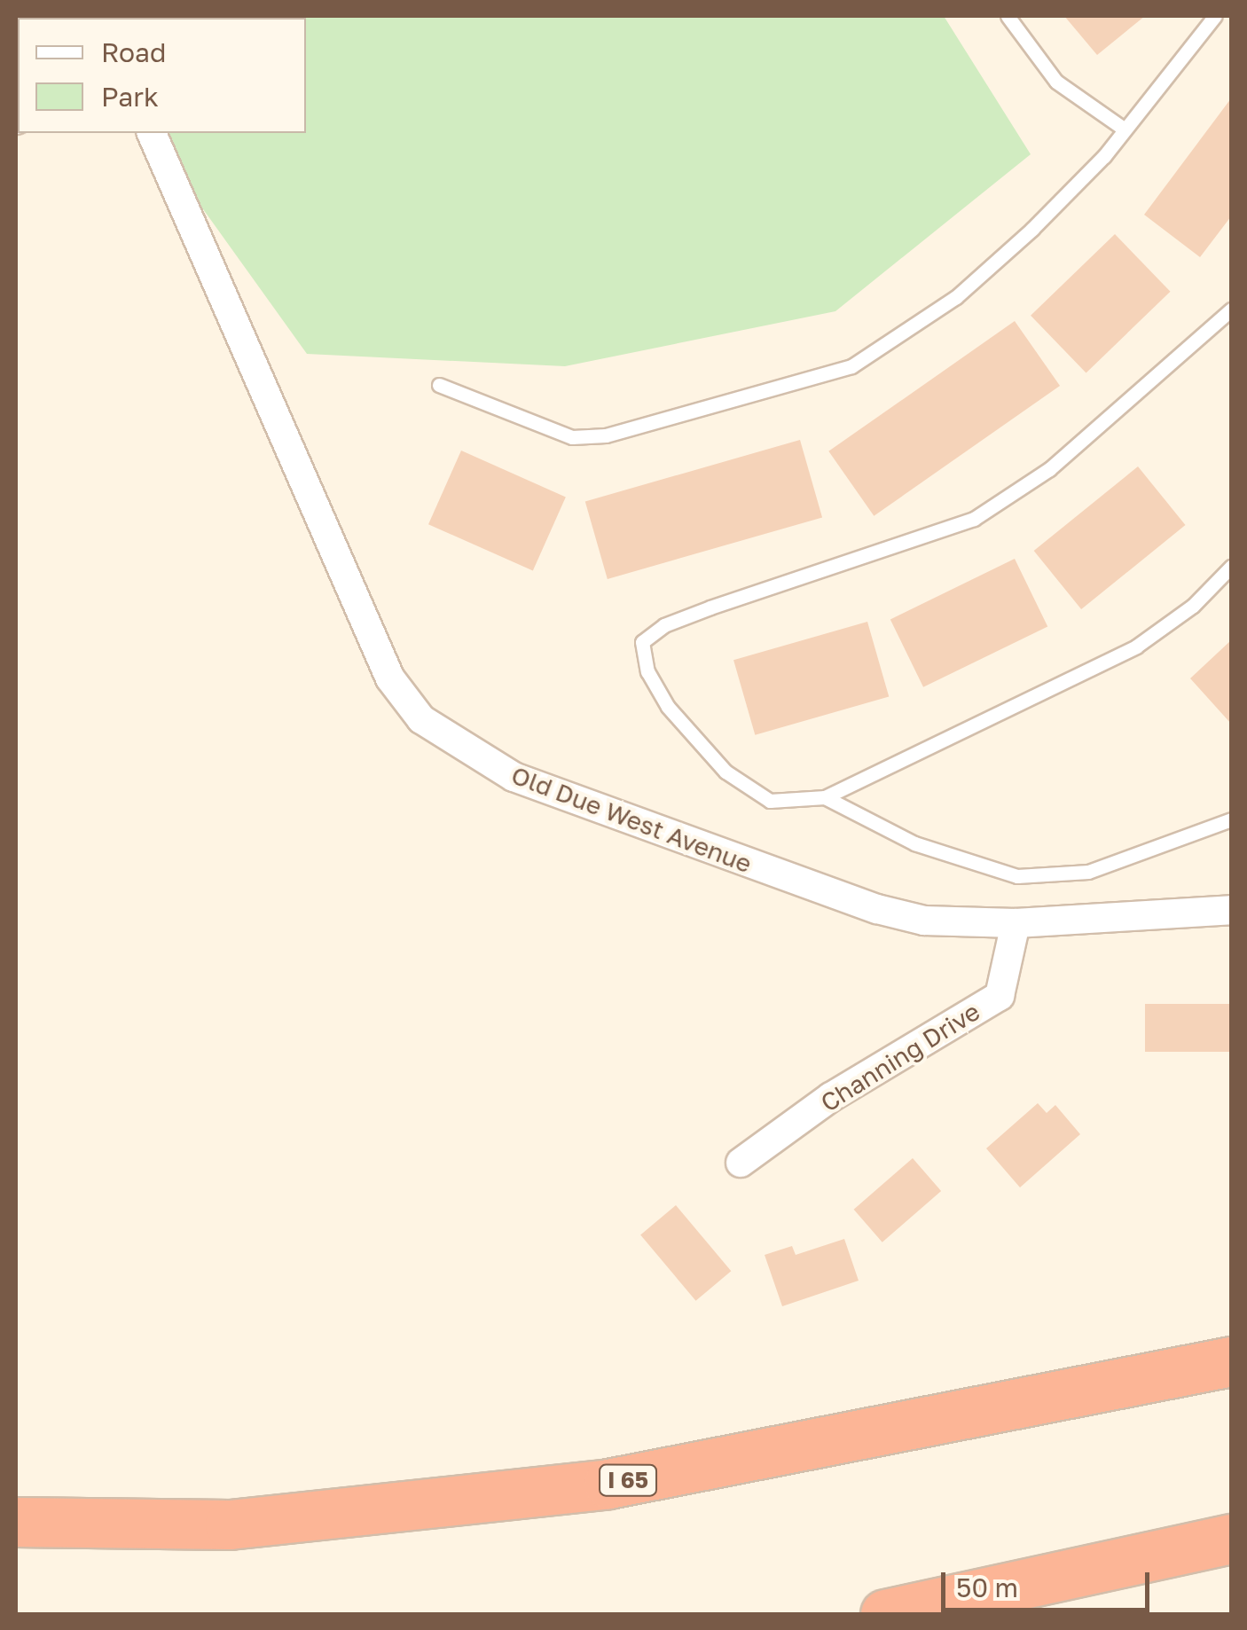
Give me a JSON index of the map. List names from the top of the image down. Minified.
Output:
{"streets":{"highway":["I 65"],"street":["Old Due West Avenue","Channing Drive"]},"crossings":[["Old Due West Avenue","Channing Drive"]],"legend":["Road","Park"],"scale_bar":"50 m"}
